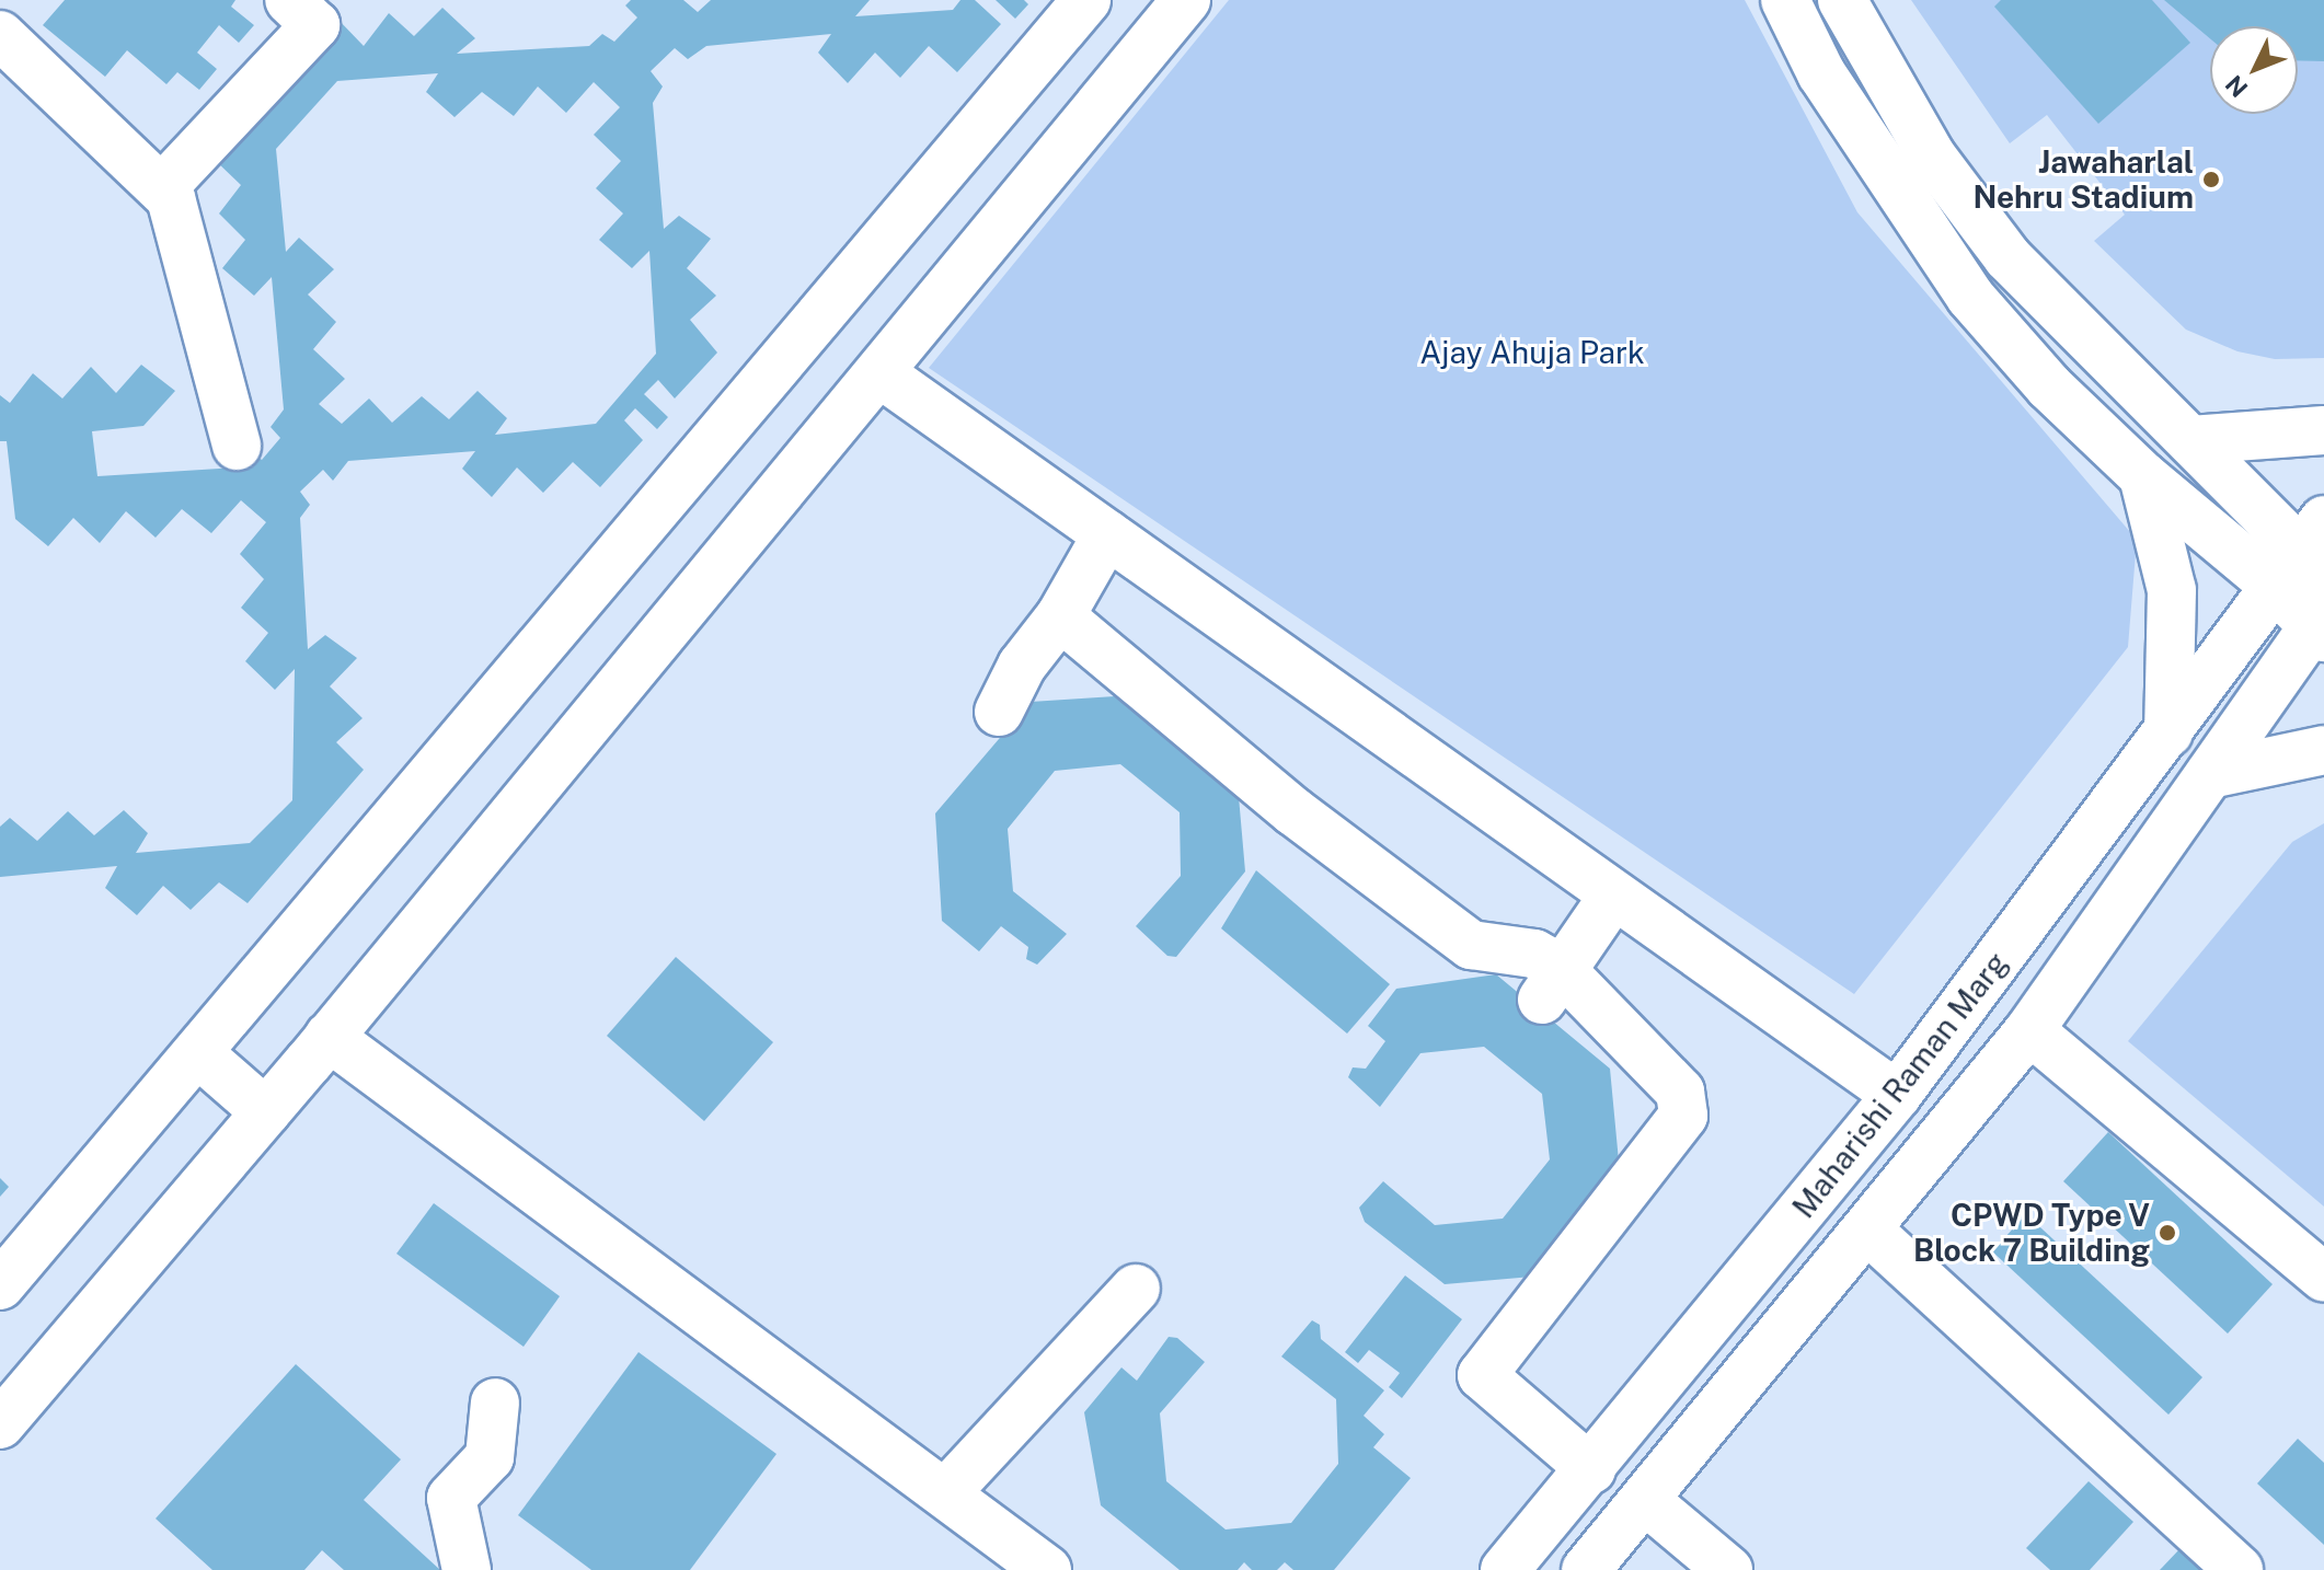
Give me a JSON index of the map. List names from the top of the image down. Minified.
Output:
{"streets":{"street":["Maharishi Raman Marg"]},"parks":["Ajay Ahuja Park"],"places":["Jawaharlal Nehru Stadium","CPWD Type V Block 7 Building"],"north":"bottom left"}
